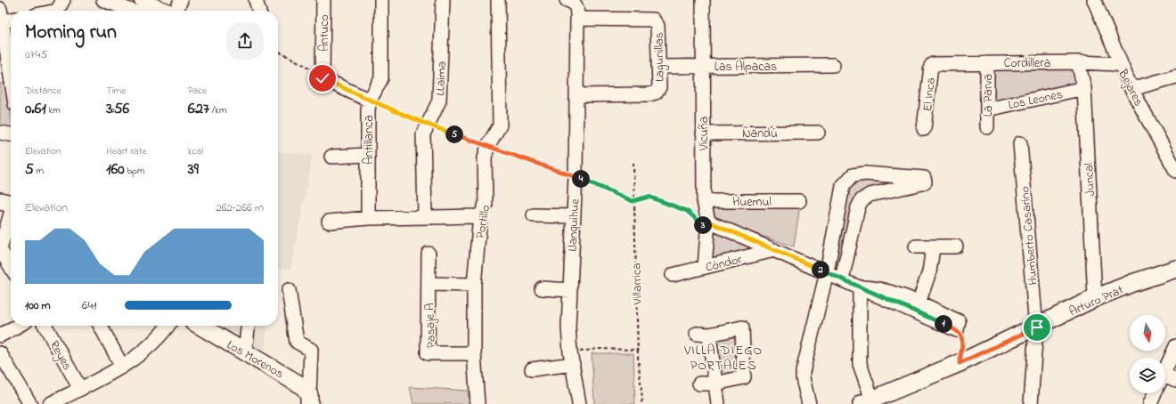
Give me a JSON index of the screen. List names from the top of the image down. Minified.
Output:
{"streets":{"main road":["Arturo Prat","Los Morenos"],"street":["Antuco","Lagunillas","Cordillera","Las Alpacas","LLaima","Bejares","El Inca","La Parva","Los Leones","Ñandú","Vicuña","Antillanca","Juncal","Huemul","Portillo","Llanquihue","Humberto Casarino","Cóndor","Pasaje A","Reyes"],"path":["Villarrica"]},"crossings":[["Lagunillas","Las Alpacas"],["Lagunillas","Llanquihue"],["Cordillera","Bejares"],["Cordillera","El Inca"],["Cordillera","La Parva"],["Cordillera","Juncal"],["Las Alpacas","Vicuña"],["La Parva","Los Leones"],["Los Leones","Juncal"],["Ñandú","Vicuña"],["Vicuña","Huemul"],["Vicuña","Cóndor"],["Juncal","Arturo Prat"],["Portillo","Pasaje A"],["Humberto Casarino","Arturo Prat"]],"districts":["VILLA DIEGO PORTALES"],"north":"bottom","page":{"heading":["Morning run","07:45"],"stats":[["Distance","0.61 km"],["Time","3:56"],["Pace","6:27 /km"],["Elevation","5 m"],["Heart rate","160 bpm"],["kcal","39"]],"pins":["5","4","3","2","1"],"chart":["Elevation","262–266 m"],"list":[{"name":"100 m","note":"6:41"}]}}
